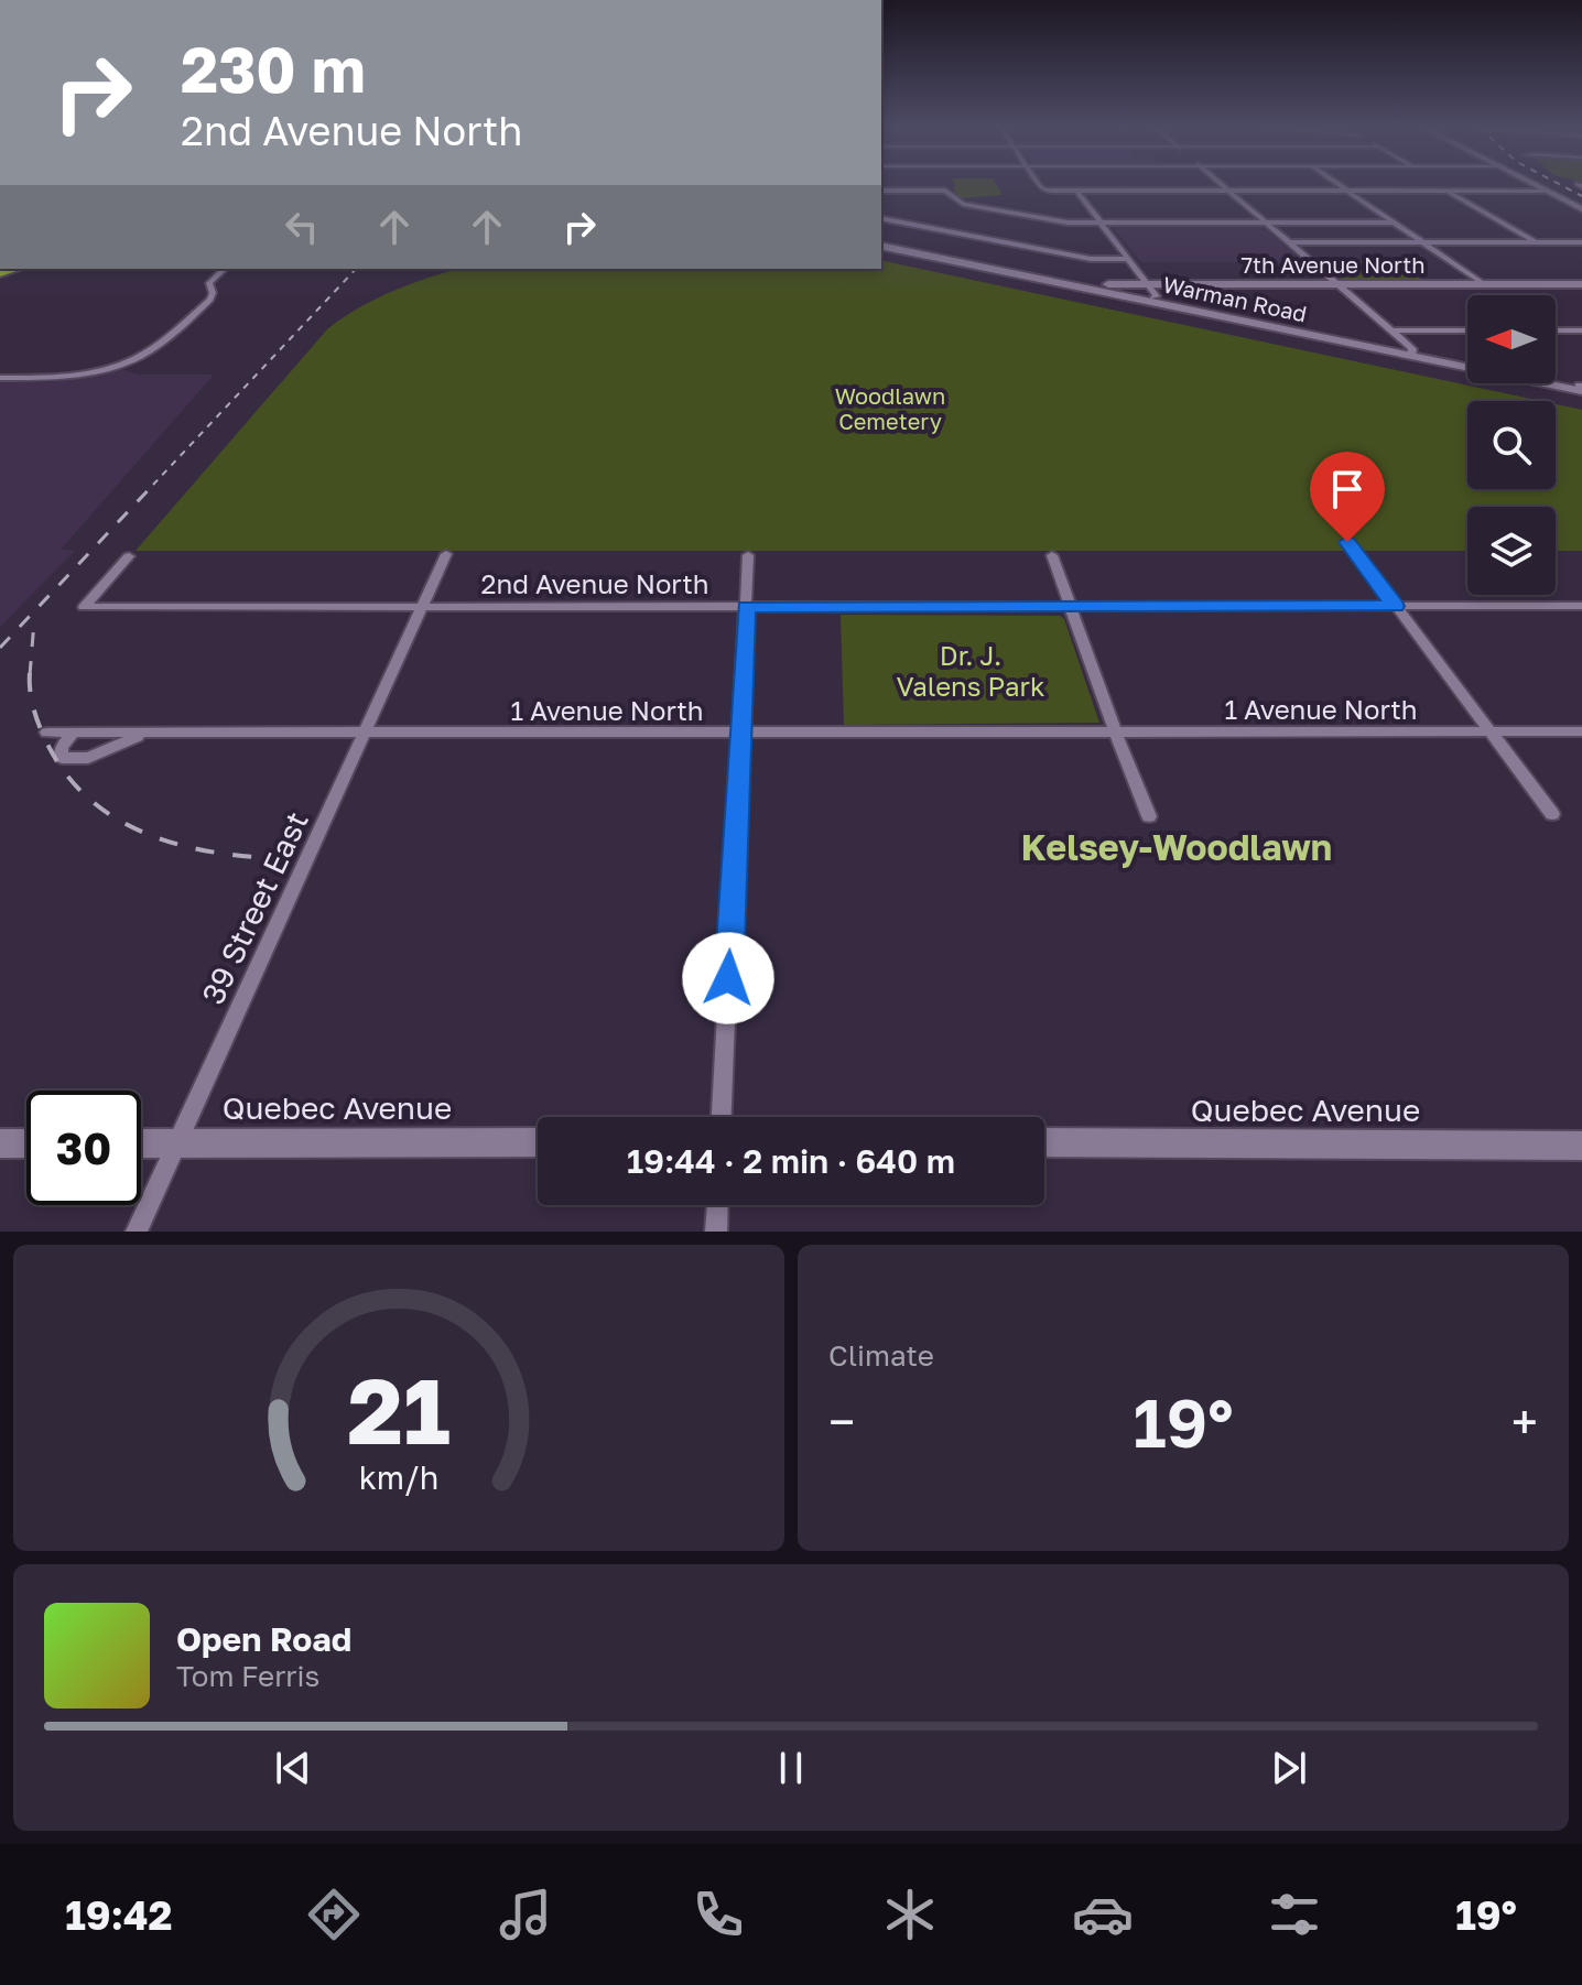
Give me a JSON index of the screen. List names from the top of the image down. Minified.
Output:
{"streets":{"street":["7th Avenue North","Warman Road","2nd Avenue North","1 Avenue North","39 Street East","Quebec Avenue"]},"crossings":[["7th Avenue North","Warman Road"],["2nd Avenue North","39 Street East"],["1 Avenue North","39 Street East"],["39 Street East","Quebec Avenue"]],"districts":["Kelsey-Woodlawn"],"parks":["Woodlawn Cemetery","Dr. J. Valens Park"],"north":"left","page":{"turn":["230 m","2nd Avenue North"],"limit":"30","trip":"19:44 · 2 min · 640 m","tile":"Climate","heat":["−","19°","+"],"song":["Open Road","Tom Ferris"],"tabs":["19:42","19°"],"gauge":["21","km/h"]}}
